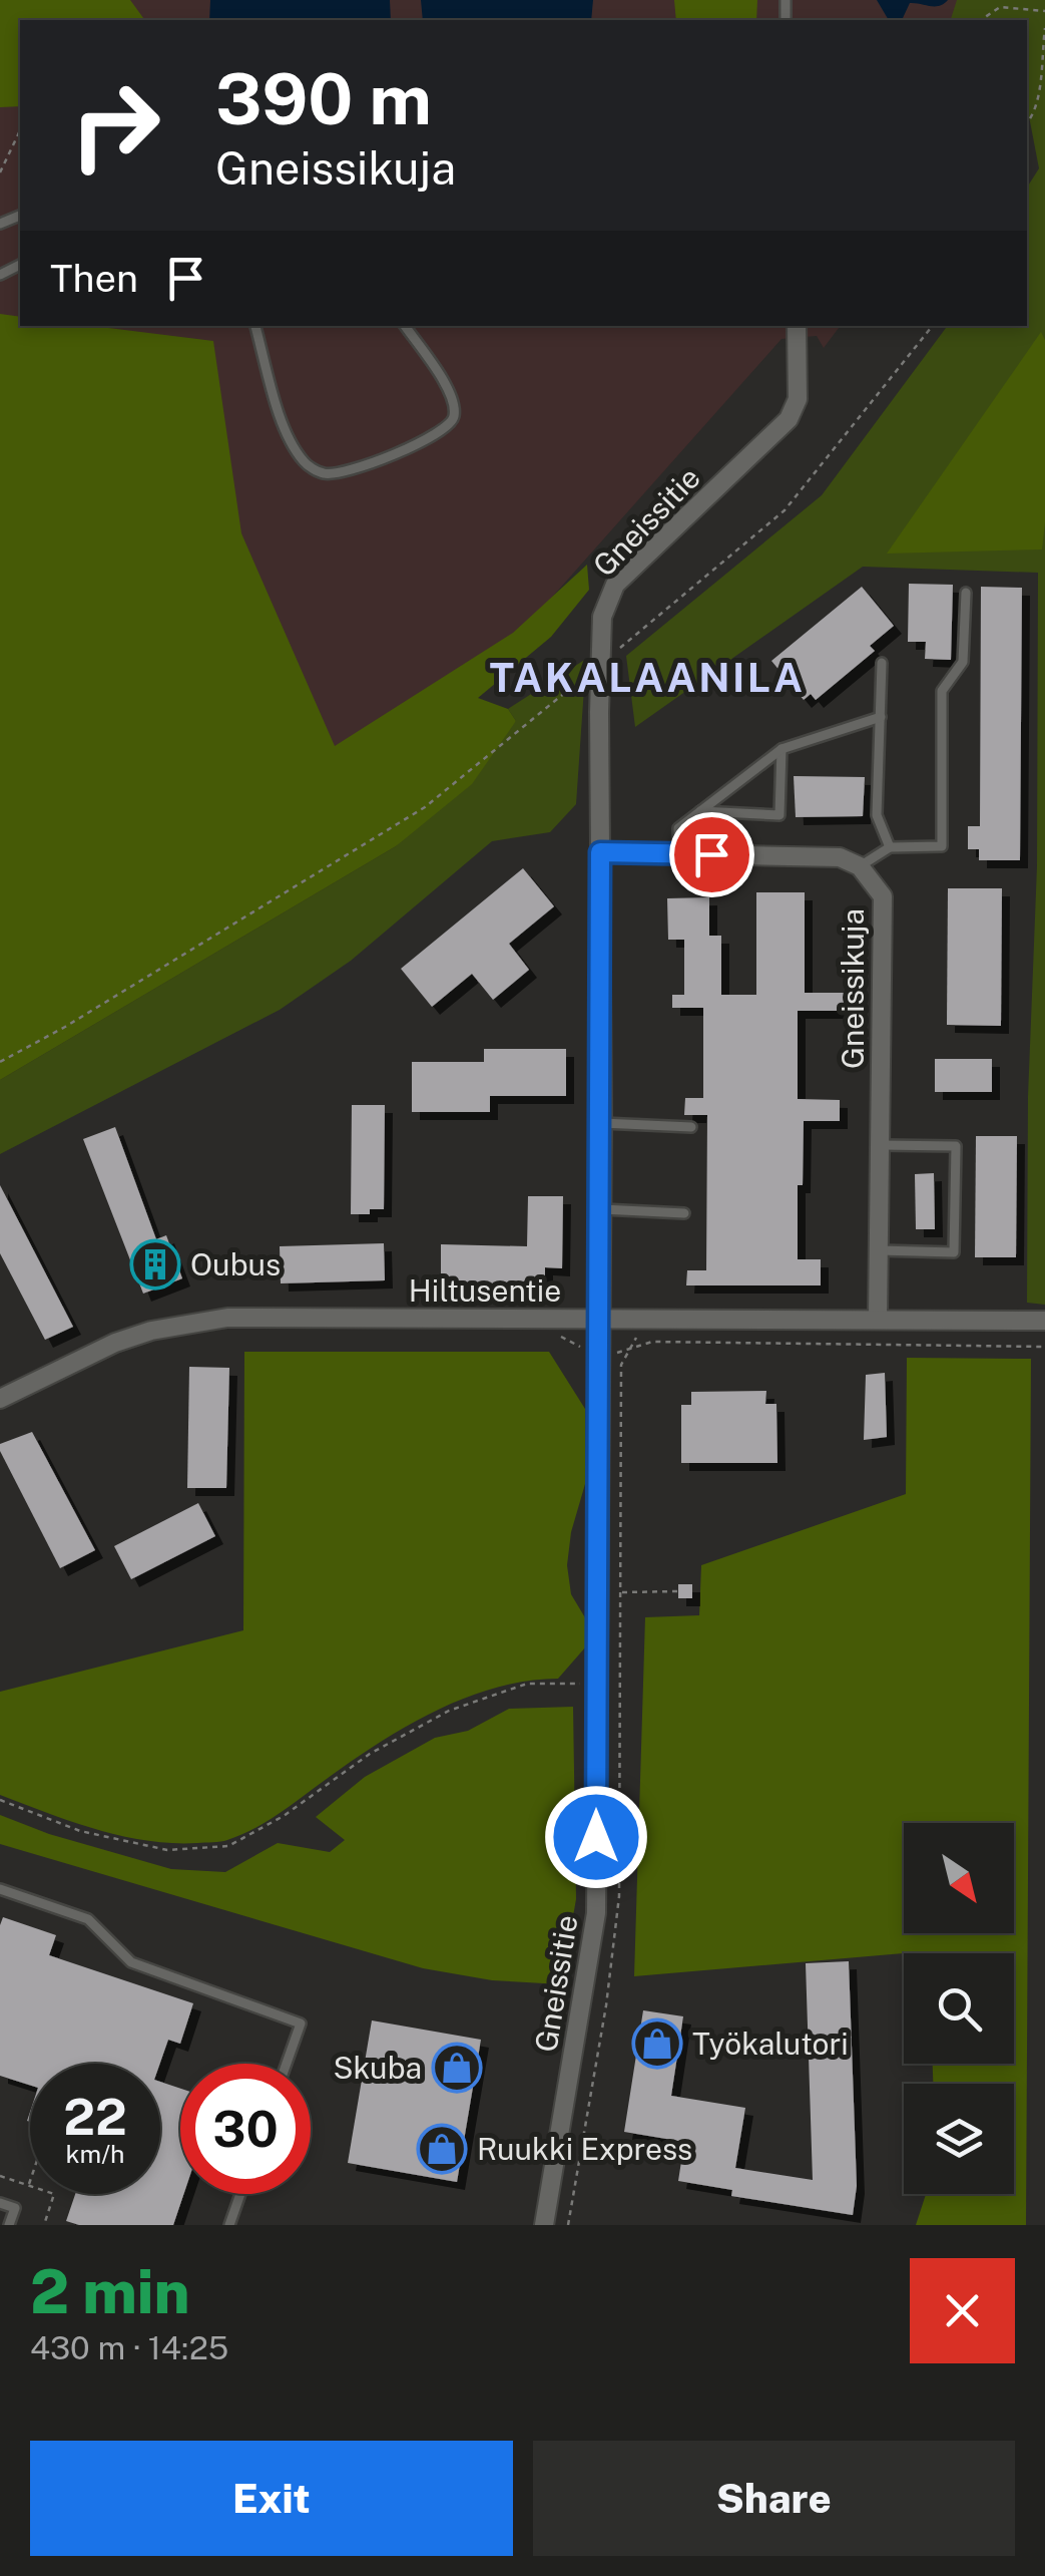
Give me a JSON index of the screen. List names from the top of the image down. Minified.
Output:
{"streets":{"street":["Gneissitie","Gneissikuja","Hiltusentie"]},"crossings":[["Gneissitie","Gneissikuja"],["Gneissitie","Hiltusentie"],["Gneissikuja","Hiltusentie"]],"districts":["TAKALAANILA"],"places":{"building":["Oubus"],"shop":["Työkalutori","Skuba","Ruukki Express"]},"north":"bottom right","page":{"turn":["390 m","Gneissikuja"],"then":"Then","speed":"22 km/h","limit":"30","heading":["2 min","430 m · 14:25"],"buttons":["Exit","Share"]}}
